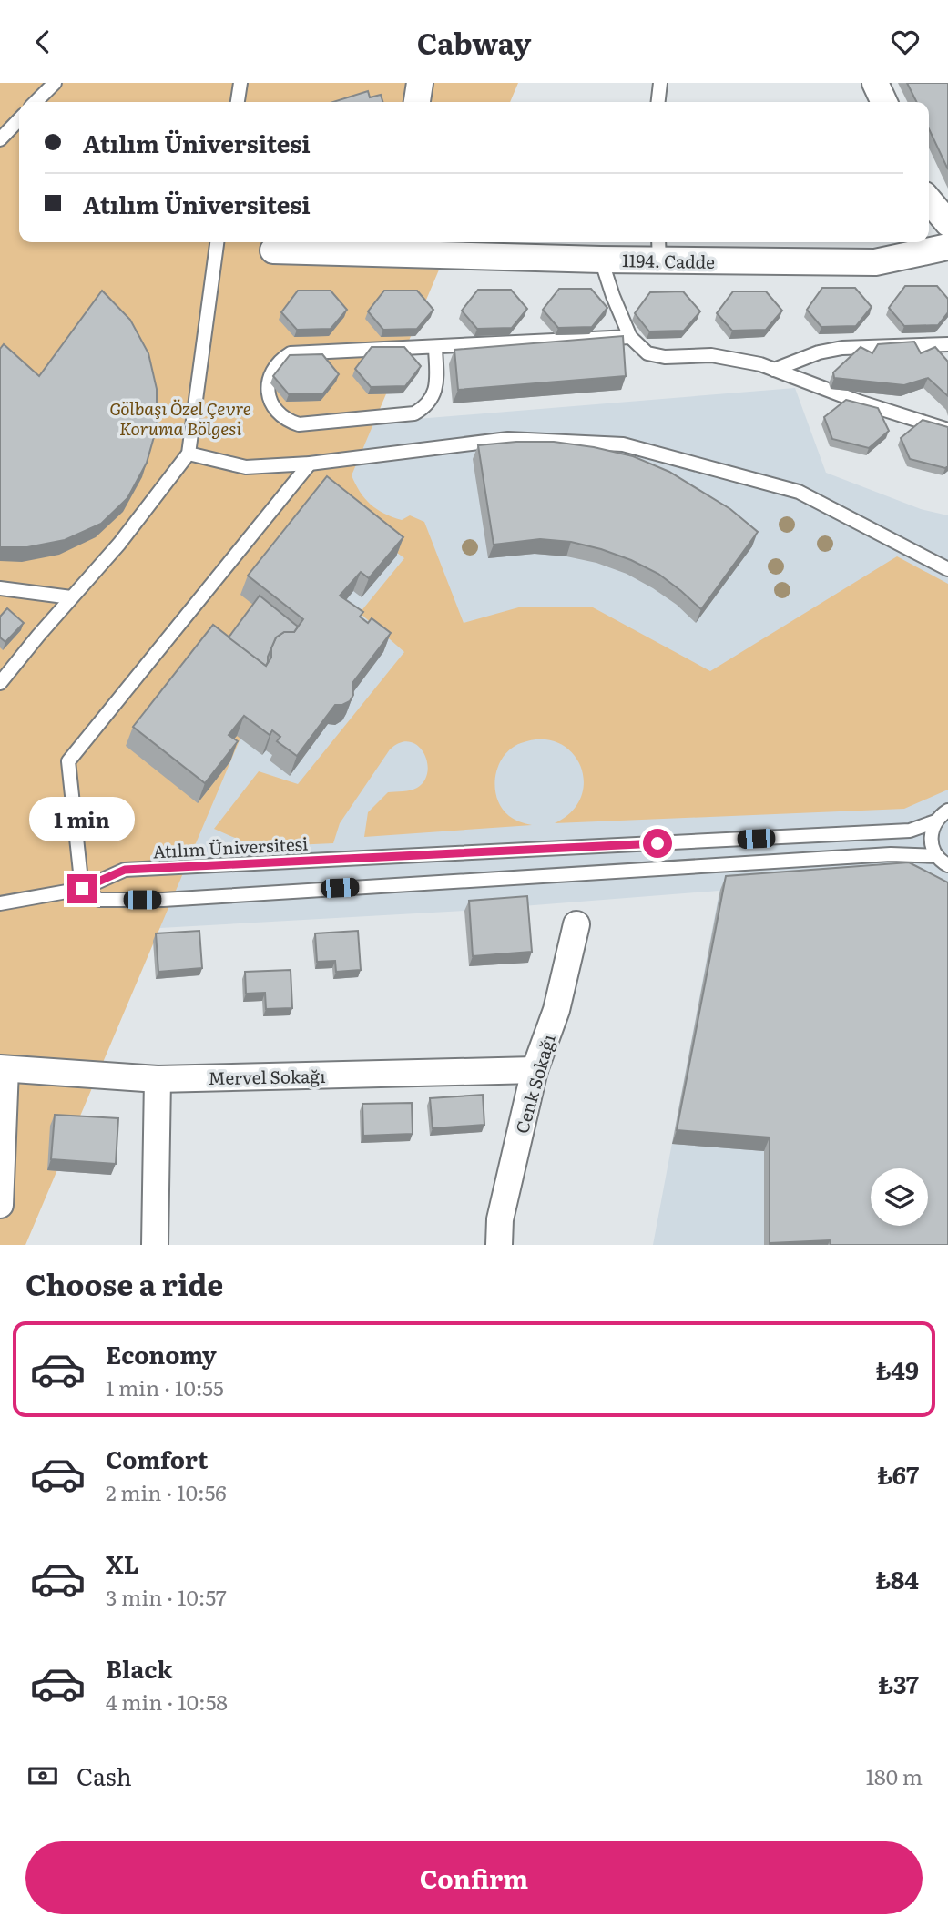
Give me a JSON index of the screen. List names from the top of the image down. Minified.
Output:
{"streets":{"street":["1194. Cadde","Mervel Sokağı","Cenk Sokağı"],"lane":["Atılım Üniversitesi"]},"crossings":[["Mervel Sokağı","Cenk Sokağı"]],"parks":["Gölbaşı Özel Çevre Koruma Bölgesi"],"page":{"header":"Cabway","banner":["Atılım Üniversitesi","Atılım Üniversitesi"],"bubble":"1 min","heading":"Choose a ride","list":[{"name":"Economy","note":"1 min · 10:55","value":"₺49"},{"name":"Comfort","note":"2 min · 10:56","value":"₺67"},{"name":"XL","note":"3 min · 10:57","value":"₺84"},{"name":"Black","note":"4 min · 10:58","value":"₺37"}],"pay":["Cash","180 m"],"buttons":"Confirm"}}
